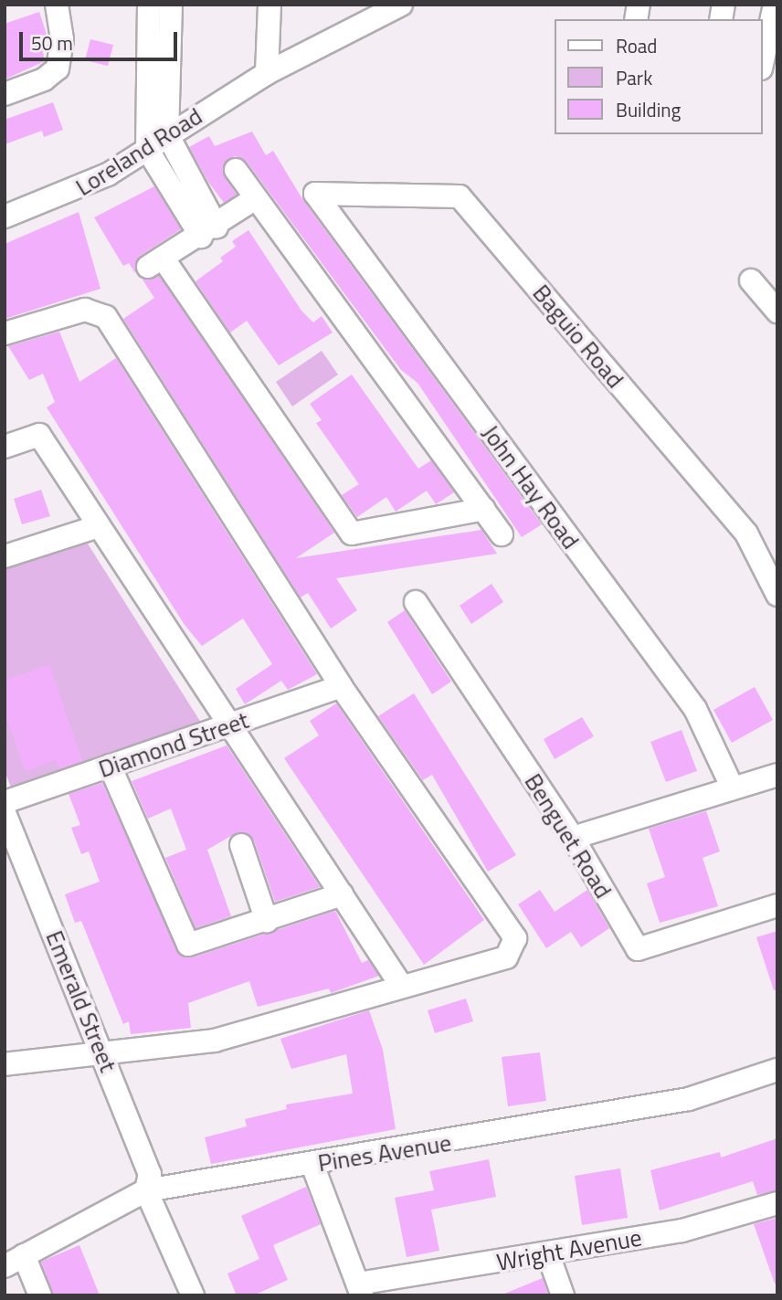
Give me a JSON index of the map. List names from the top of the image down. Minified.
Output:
{"streets":{"street":["Loreland Road","Baguio Road","John Hay Road","Diamond Street","Benguet Road","Emerald Street","Pines Avenue","Wright Avenue"]},"crossings":[["Baguio Road","John Hay Road"],["Emerald Street","Pines Avenue"]],"legend":["Road","Park","Building"],"scale_bar":"50 m"}
